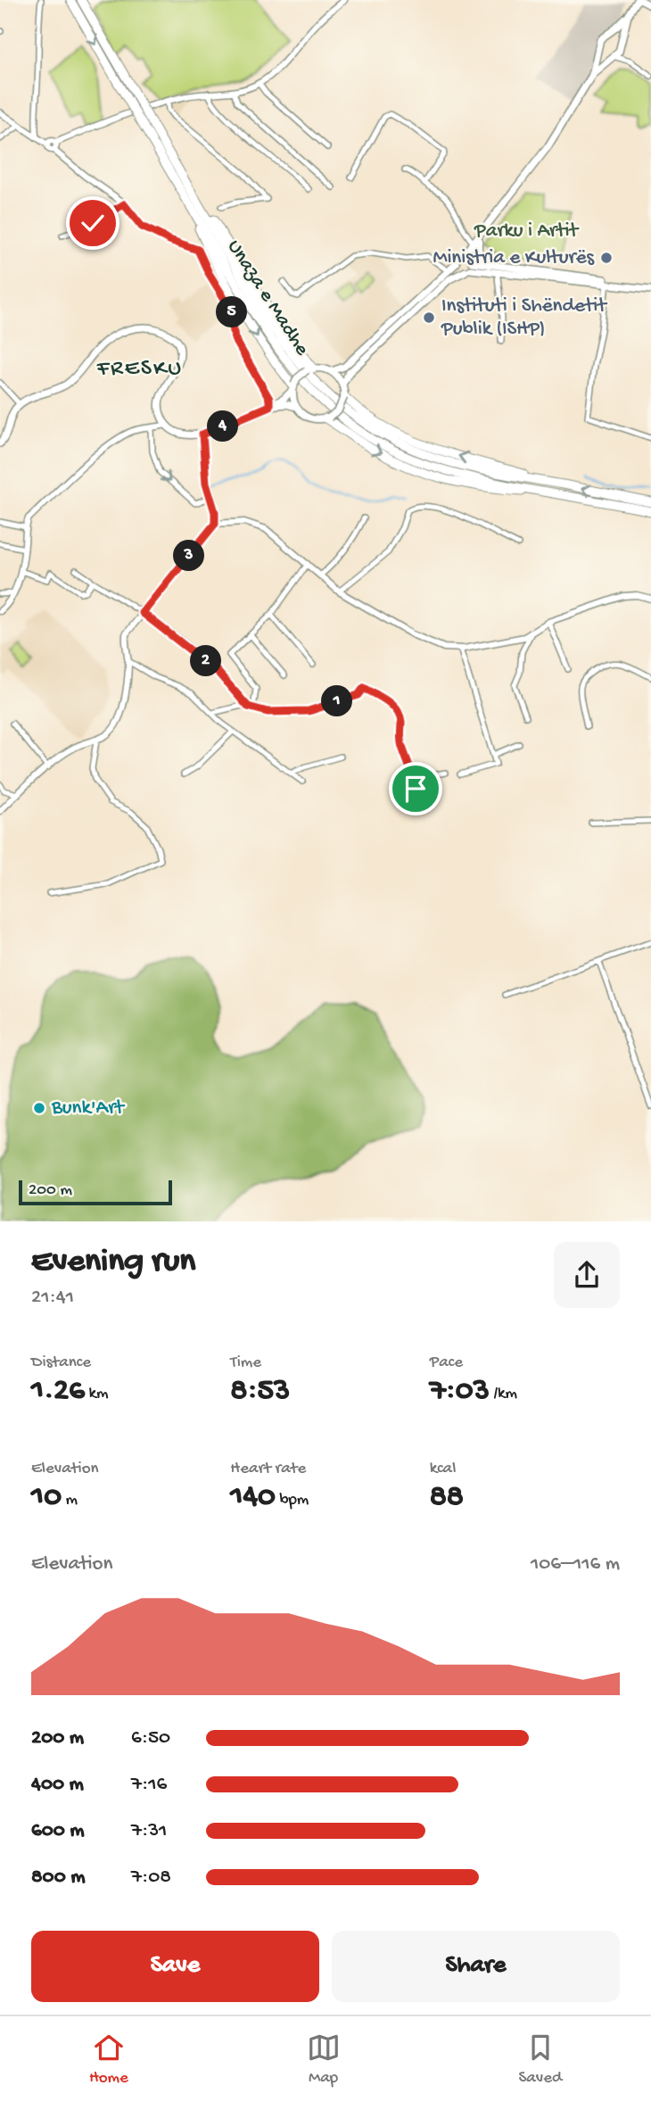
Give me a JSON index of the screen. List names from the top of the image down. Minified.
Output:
{"streets":{"highway":["Unaza e Madhe"]},"districts":["FRESKU"],"parks":["Parku i Artit"],"places":["Ministria e Kulturës","Instituti i Shëndetit Publik (ISHP)","Bunk'Art"],"scale_bar":"200 m","page":{"pins":["5","4","3","2","1"],"scale":"200 m","heading":["Evening run","21:41"],"stats":[["Distance","1.26 km"],["Time","8:53"],["Pace","7:03 /km"],["Elevation","10 m"],["Heart rate","140 bpm"],["kcal","88"]],"chart":["Elevation","106–116 m"],"list":[{"name":"200 m","note":"6:50"},{"name":"400 m","note":"7:16"},{"name":"600 m","note":"7:31"},{"name":"800 m","note":"7:08"}],"buttons":["Save","Share"],"tabs":["Home","Map","Saved"]}}
